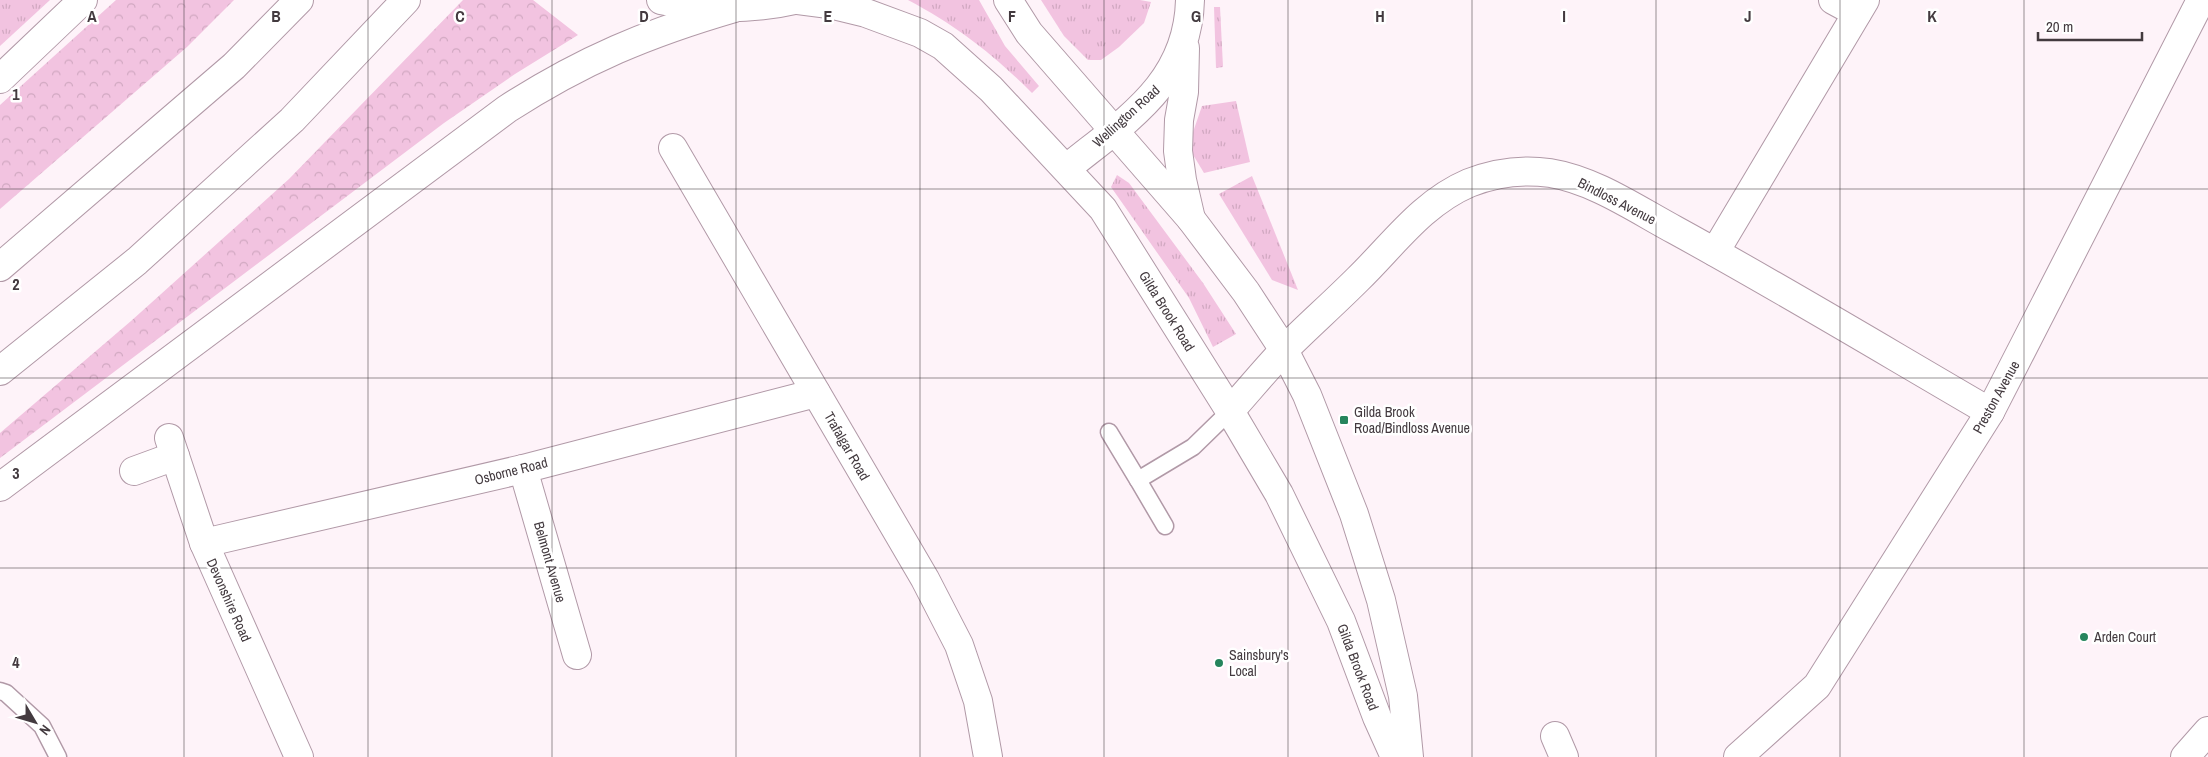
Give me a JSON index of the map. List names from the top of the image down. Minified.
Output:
{"streets":{"main road":["Wellington Road","Bindloss Avenue","Gilda Brook Road","Preston Avenue","Trafalgar Road","Osborne Road","Belmont Avenue","Devonshire Road"]},"crossings":[["Wellington Road","Gilda Brook Road"],["Bindloss Avenue","Gilda Brook Road"],["Bindloss Avenue","Preston Avenue"],["Trafalgar Road","Osborne Road"],["Osborne Road","Belmont Avenue"],["Osborne Road","Devonshire Road"]],"places":{"transit":["Gilda Brook Road/Bindloss Avenue"],"other":["Arden Court","Sainsbury's Local"]},"scale_bar":"20 m","north":"bottom right","grid":{"columns":["A","B","C","D","E","F","G","H","I","J","K"],"rows":["1","2","3","4"]}}
